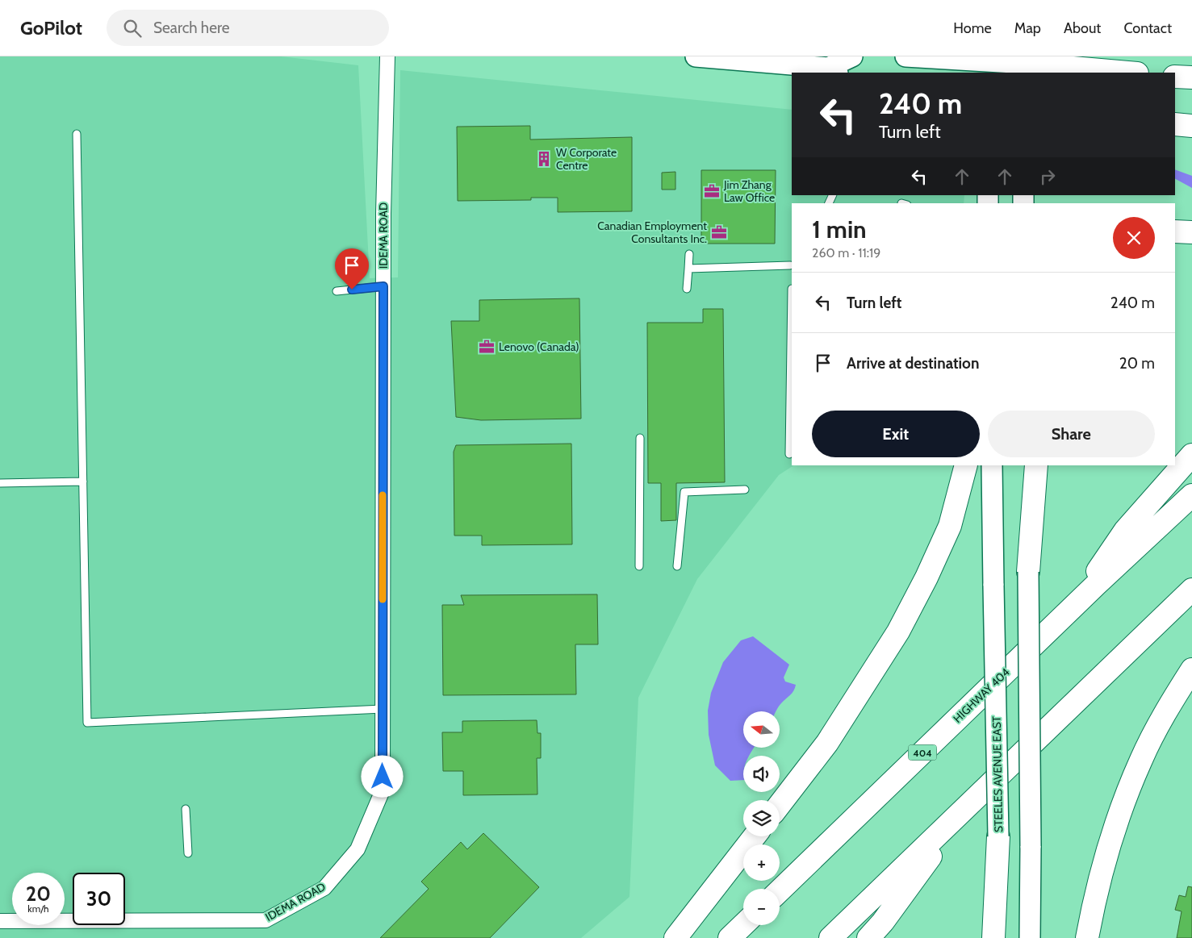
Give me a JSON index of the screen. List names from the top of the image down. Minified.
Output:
{"streets":{"highway":["HIGHWAY 404","404"],"main road":["STEELES AVENUE EAST"],"street":["IDEMA ROAD"]},"places":{"building":["W Corporate Centre"],"office":["Jim Zhang Law Office","Canadian Employment Consultants Inc.","Lenovo (Canada)"]},"north":"left","page":{"header":"GoPilot","search":"Search here","nav":["Home","Map","About","Contact"],"turn":["240 m","Turn left"],"heading":["1 min","260 m · 11:19"],"list":[{"name":"Turn left","value":"240 m"},{"name":"Arrive at destination","value":"20 m"}],"buttons":["Exit","Share"],"map_buttons":["+","−"],"speed":"20 km/h","limit":"30"}}
